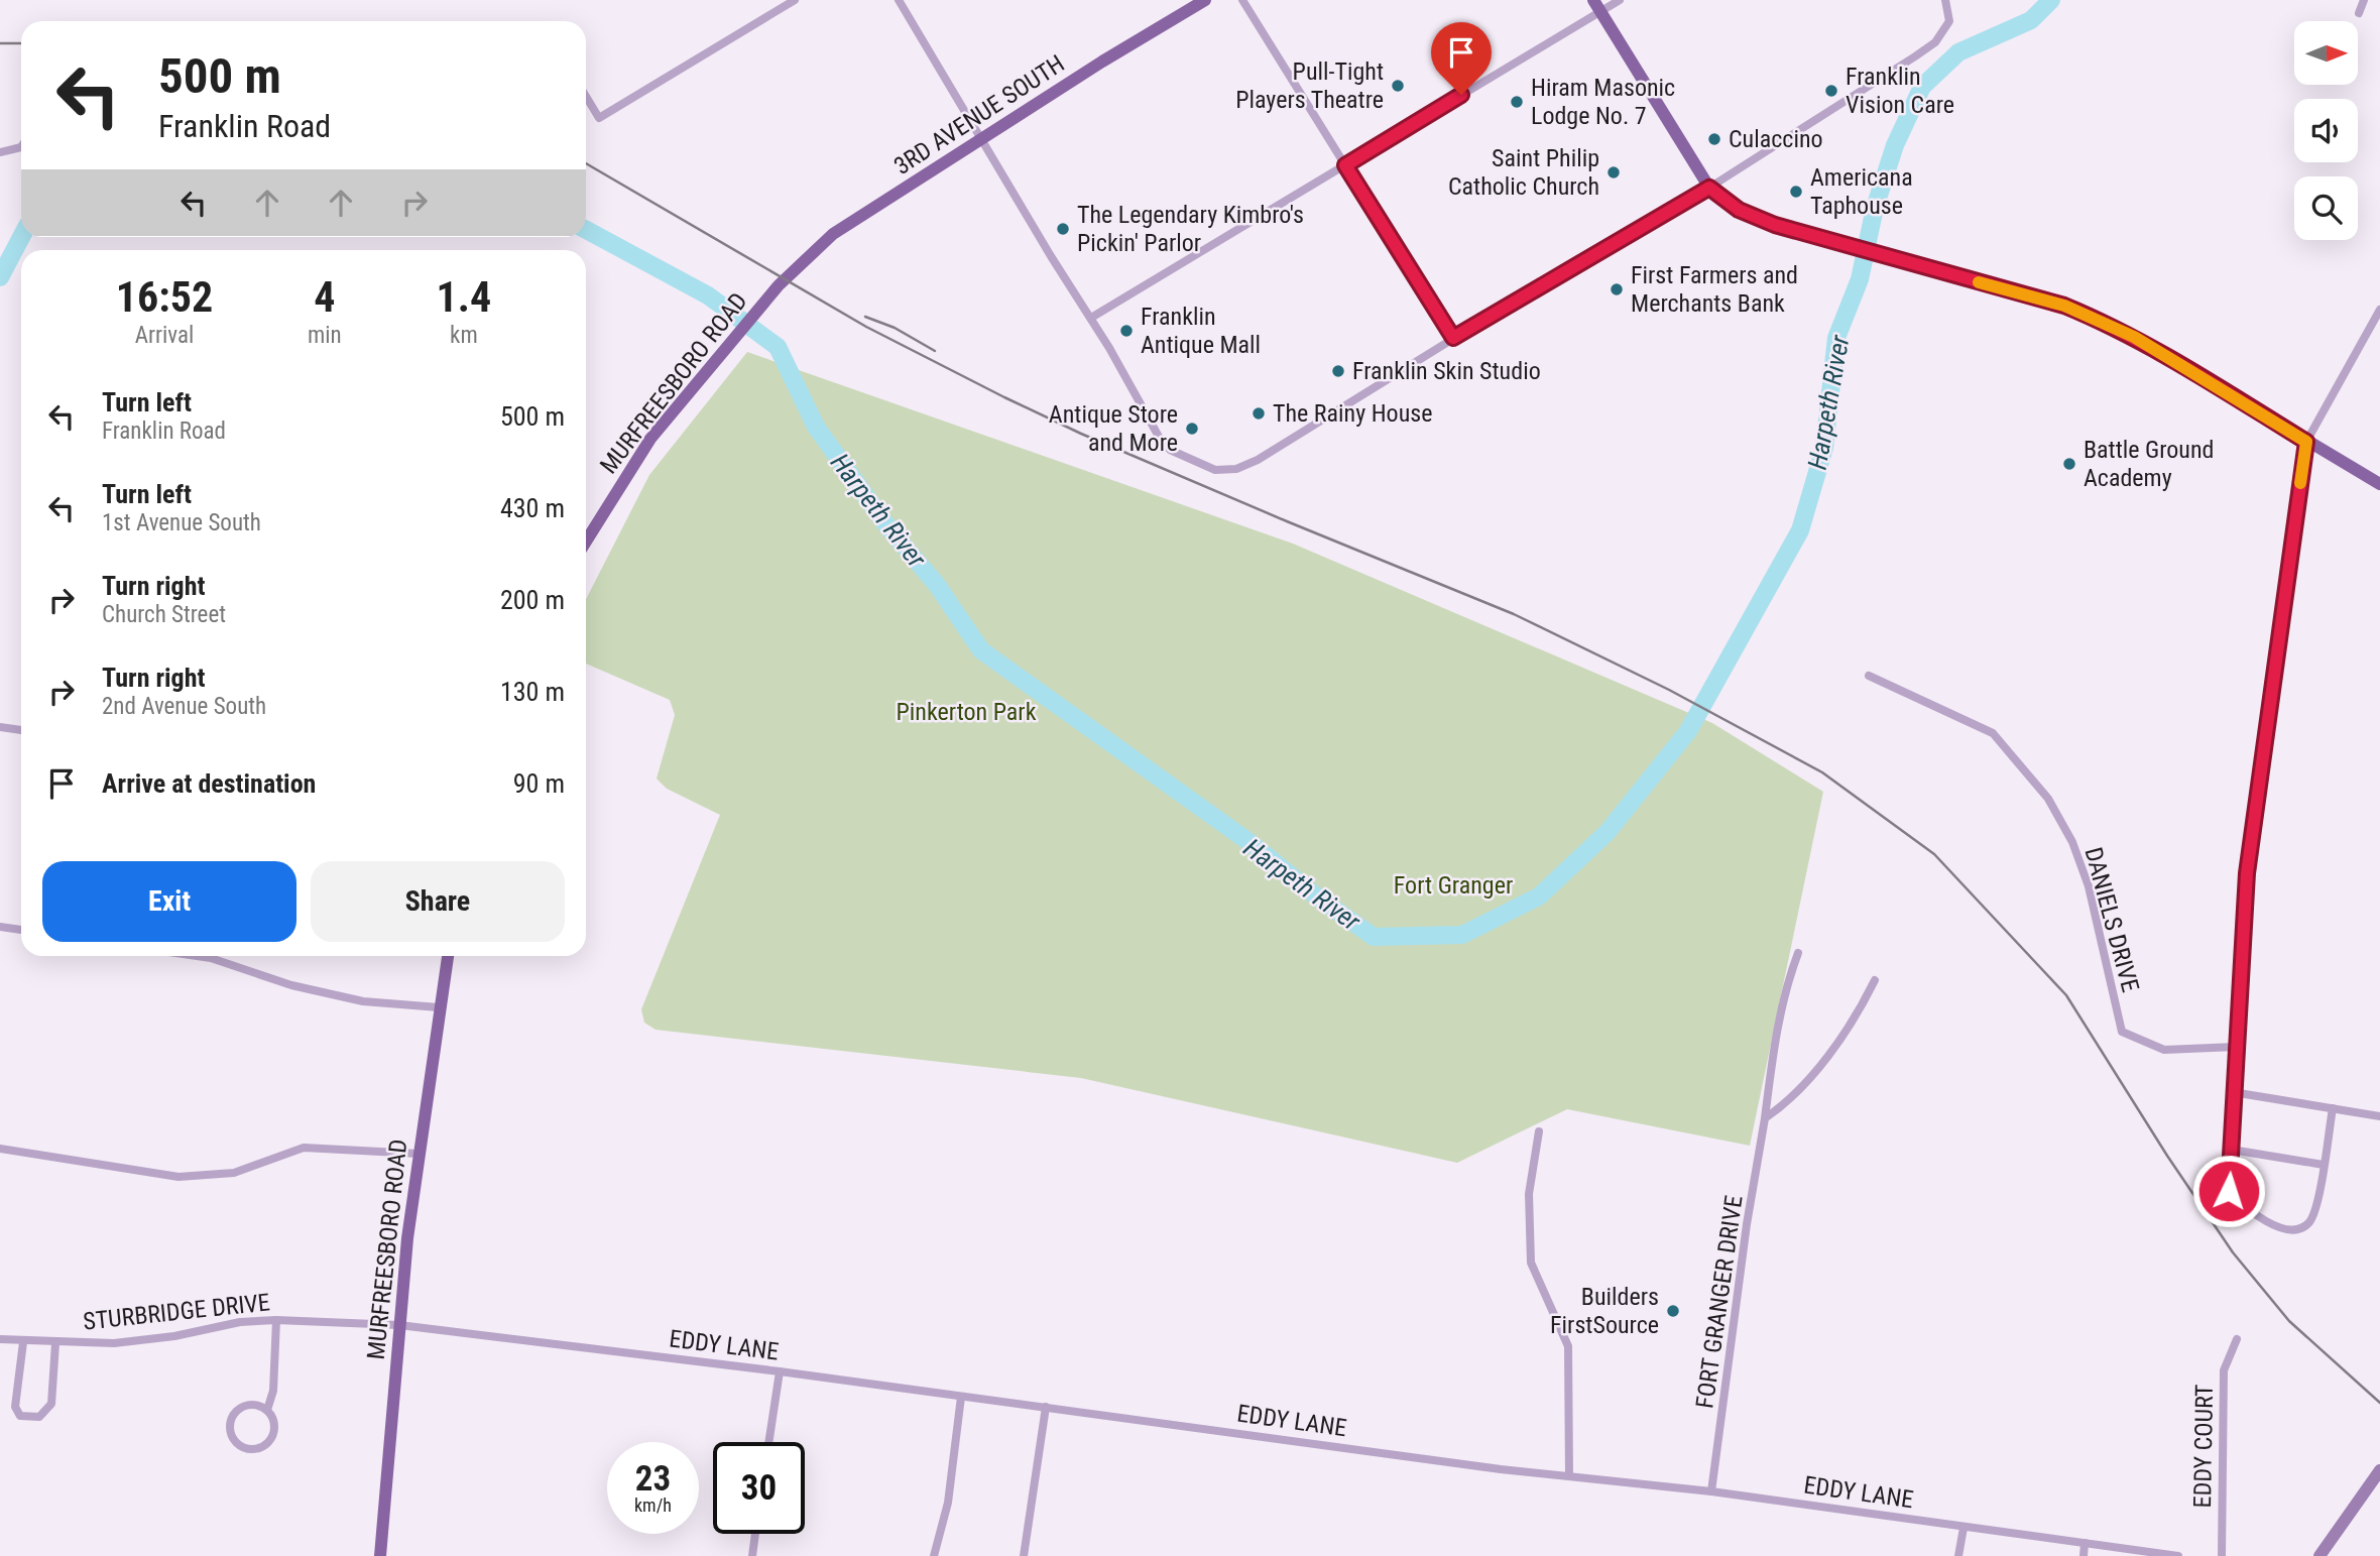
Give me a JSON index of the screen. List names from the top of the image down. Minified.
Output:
{"streets":{"main road":["3RD AVENUE SOUTH","MURFREESBORO ROAD"],"street":["DANIELS DRIVE","FORT GRANGER DRIVE","STURBRIDGE DRIVE","EDDY LANE","EDDY COURT"]},"crossings":[["3RD AVENUE SOUTH","MURFREESBORO ROAD"],["MURFREESBORO ROAD","STURBRIDGE DRIVE"],["MURFREESBORO ROAD","EDDY LANE"],["FORT GRANGER DRIVE","EDDY LANE"],["STURBRIDGE DRIVE","EDDY LANE"]],"water":["Harpeth River"],"parks":["Pinkerton Park","Fort Granger"],"places":["Pull-Tight Players Theatre","Franklin Vision Care","Hiram Masonic Lodge No. 7","Culaccino","Saint Philip Catholic Church","Americana Taphouse","The Legendary Kimbro's Pickin' Parlor","First Farmers and Merchants Bank","Franklin Antique Mall","Franklin Skin Studio","The Rainy House","Antique Store and More","Battle Ground Academy","Builders FirstSource"],"north":"right","page":{"turn":["500 m","Franklin Road"],"eta":["16:52","Arrival","4","min","1.4","km"],"list":[{"name":"Turn left","note":"Franklin Road","value":"500 m"},{"name":"Turn left","note":"1st Avenue South","value":"430 m"},{"name":"Turn right","note":"Church Street","value":"200 m"},{"name":"Turn right","note":"2nd Avenue South","value":"130 m"},{"name":"Arrive at destination","value":"90 m"}],"buttons":["Exit","Share"],"speed":"23 km/h","limit":"30"}}
